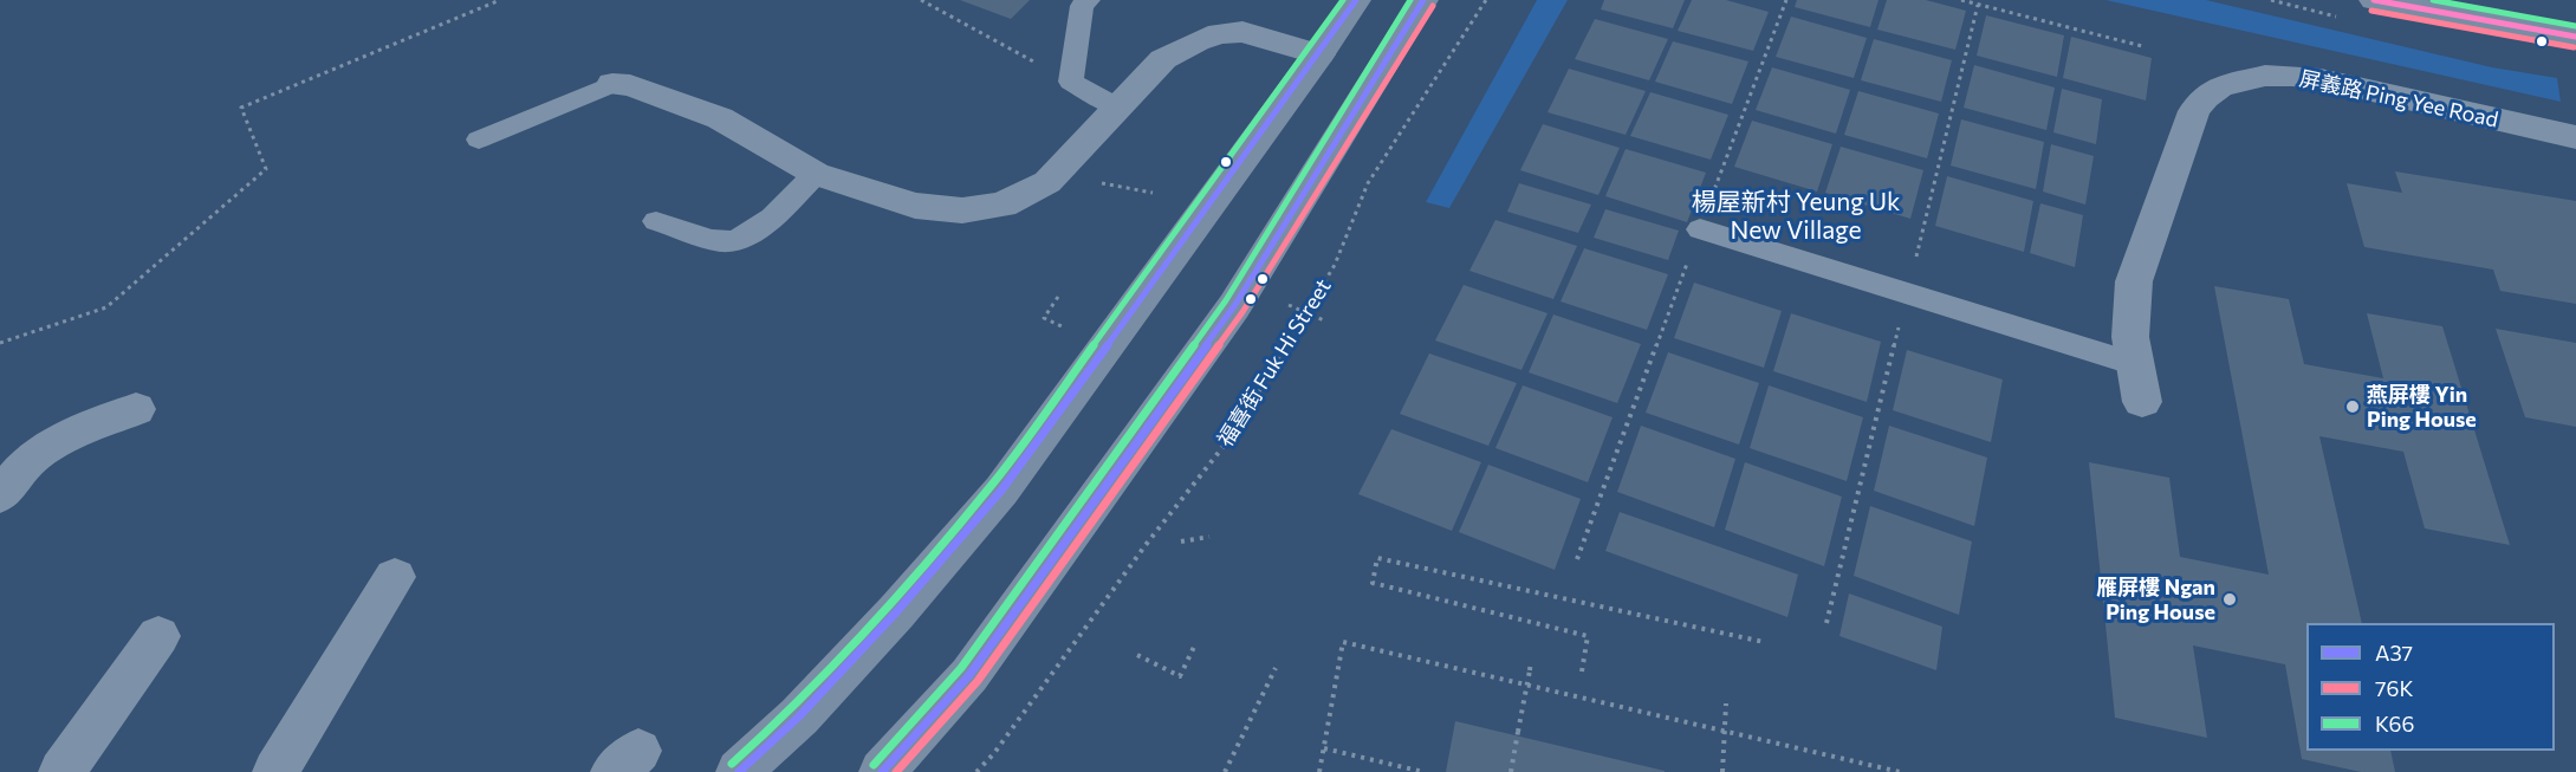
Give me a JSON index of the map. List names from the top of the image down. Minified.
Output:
{"streets":{"street":["屏義路 Ping Yee Road"],"path":["福喜街 Fuk Hi Street"]},"districts":["楊屋新村 Yeung Uk New Village"],"places":["燕屏樓 Yin Ping House","雁屏樓 Ngan Ping House"],"lines":["transit line A37","transit line K66","transit line 76K"],"legend":["A37","76K","K66"]}
